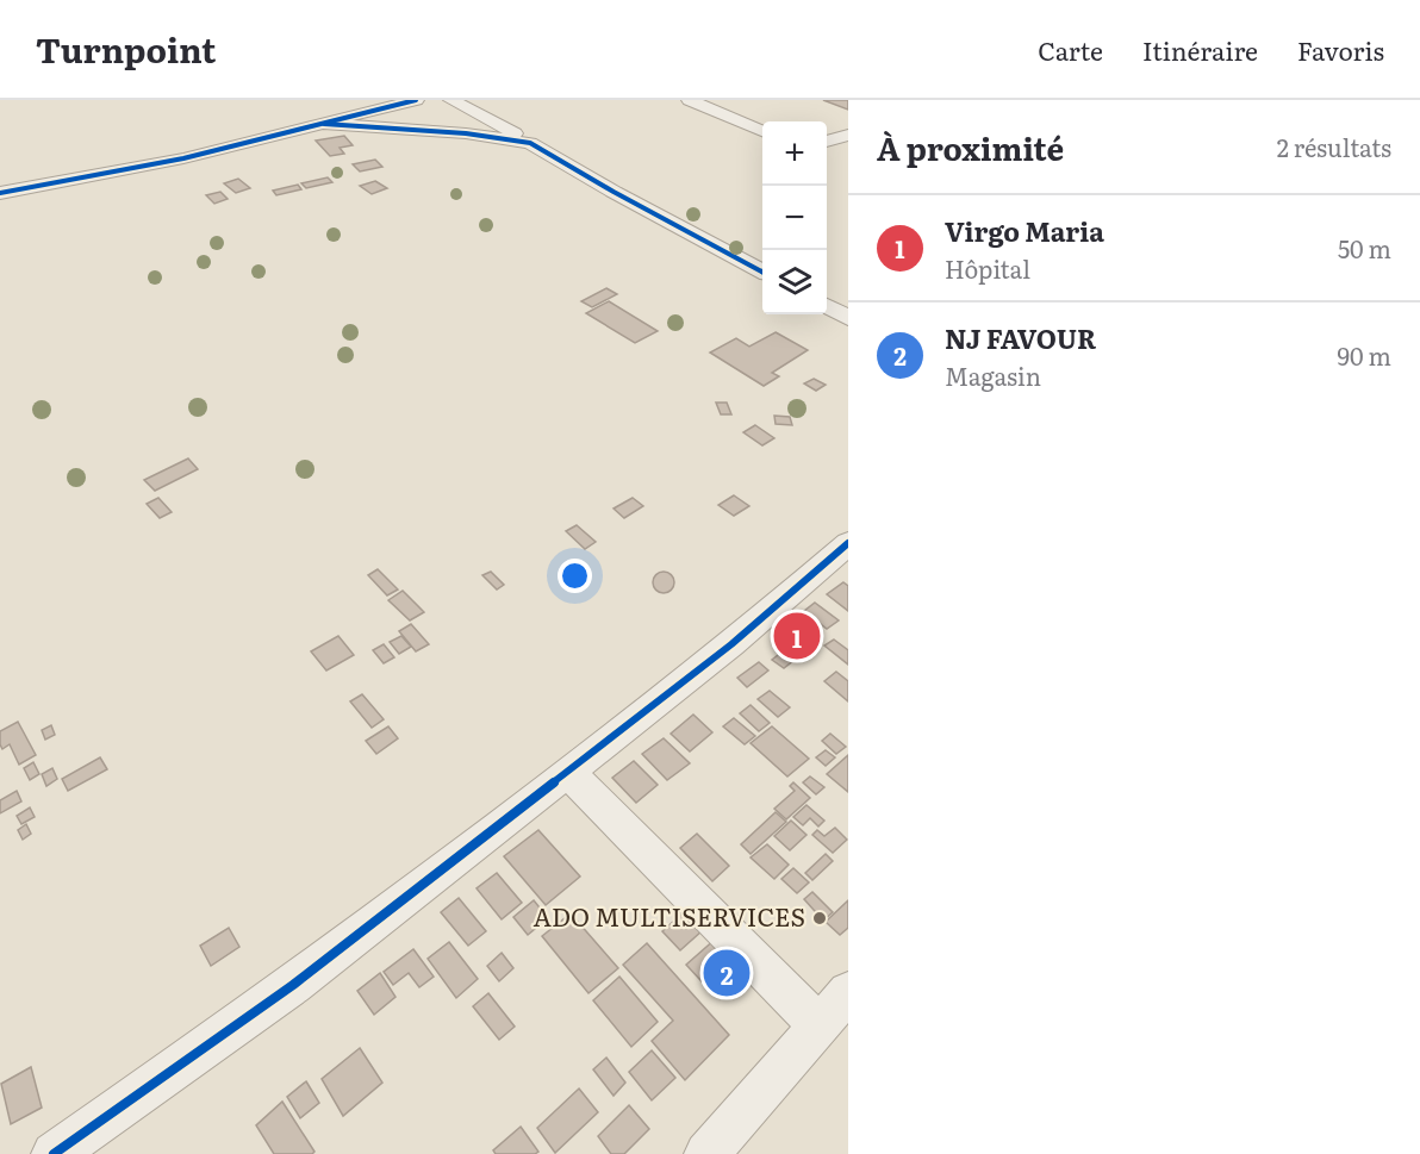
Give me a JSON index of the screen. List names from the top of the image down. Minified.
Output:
{"places":["ADO MULTISERVICES"],"page":{"header":"Turnpoint","nav":["Carte","Itinéraire","Favoris"],"heading":["À proximité","2 résultats"],"map_buttons":["+","−"],"list":[{"mark":"1","name":"Virgo Maria","note":"Hôpital","value":"50 m"},{"mark":"2","name":"NJ FAVOUR","note":"Magasin","value":"90 m"}],"pins":["1","2"]}}
